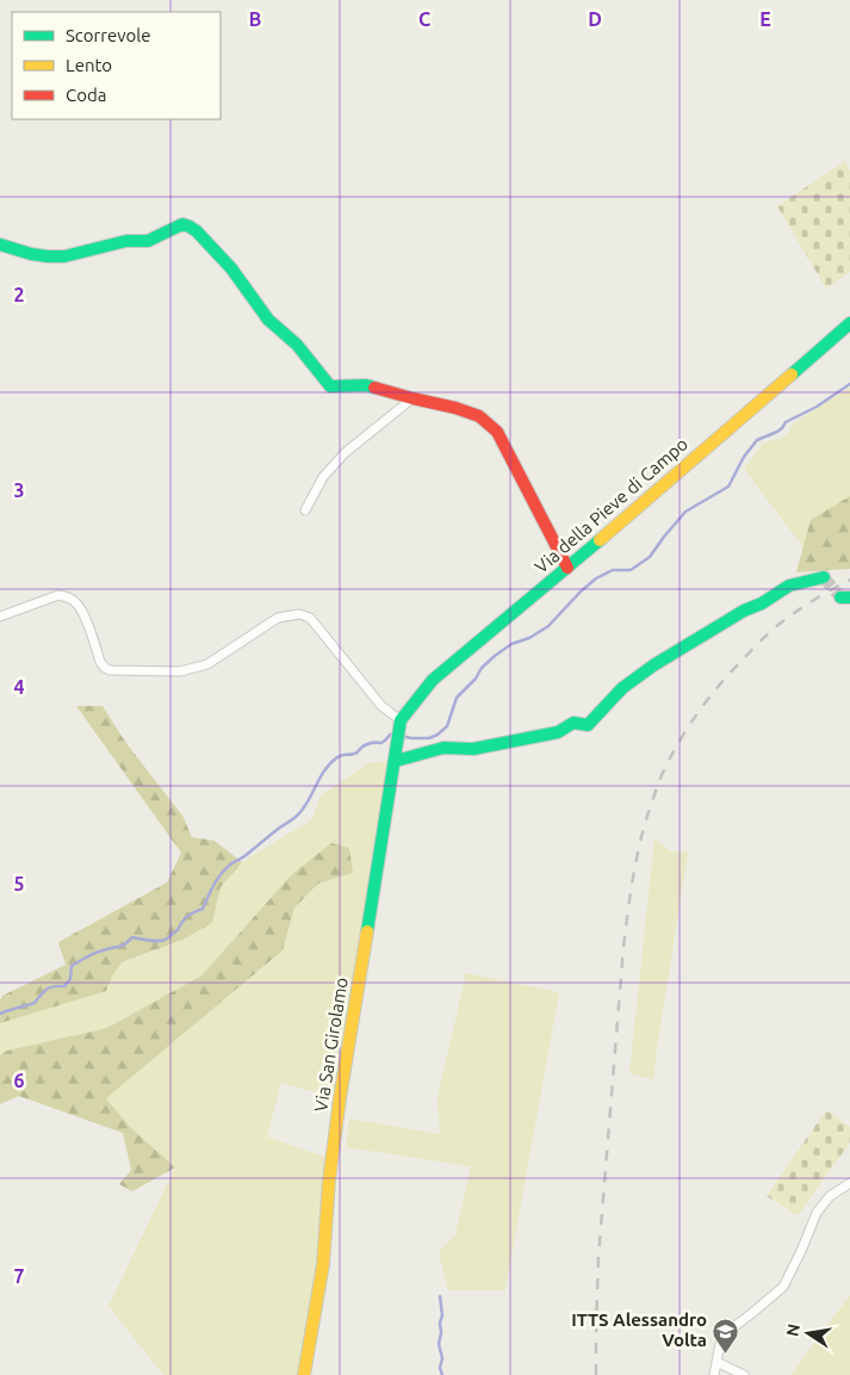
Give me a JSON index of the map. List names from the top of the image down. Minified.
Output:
{"streets":{"street":["Via della Pieve di Campo","Via San Girolamo"]},"crossings":[["Via della Pieve di Campo","Via San Girolamo"]],"places":{"school or university":["ITTS Alessandro Volta"]},"legend":["Scorrevole","Lento","Coda"],"north":"left","grid":{"columns":["B","C","D","E"],"rows":["2","3","4","5","6","7"]}}
